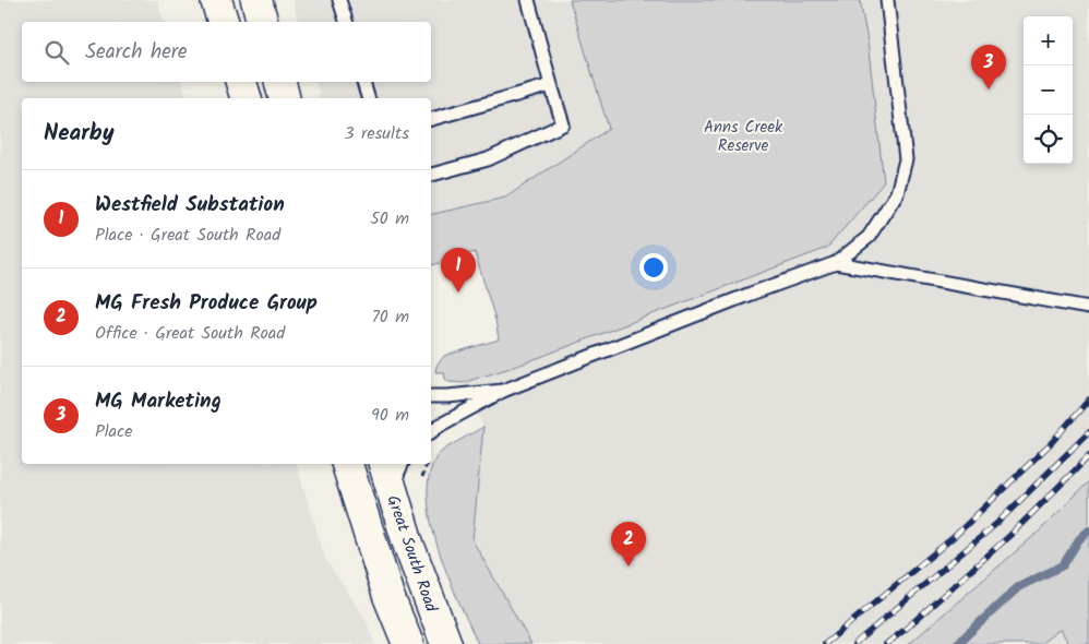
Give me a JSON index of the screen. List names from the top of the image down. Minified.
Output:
{"streets":{"main road":["Great South Road"]},"parks":["Anns Creek Reserve"],"page":{"map_buttons":["+","−"],"search":"Search here","pins":["3","1","2"],"heading":["Nearby","3 results"],"list":[{"mark":"1","name":"Westfield Substation","note":"Place · Great South Road","value":"50 m"},{"mark":"2","name":"MG Fresh Produce Group","note":"Office · Great South Road","value":"70 m"},{"mark":"3","name":"MG Marketing","note":"Place","value":"90 m"}]}}
